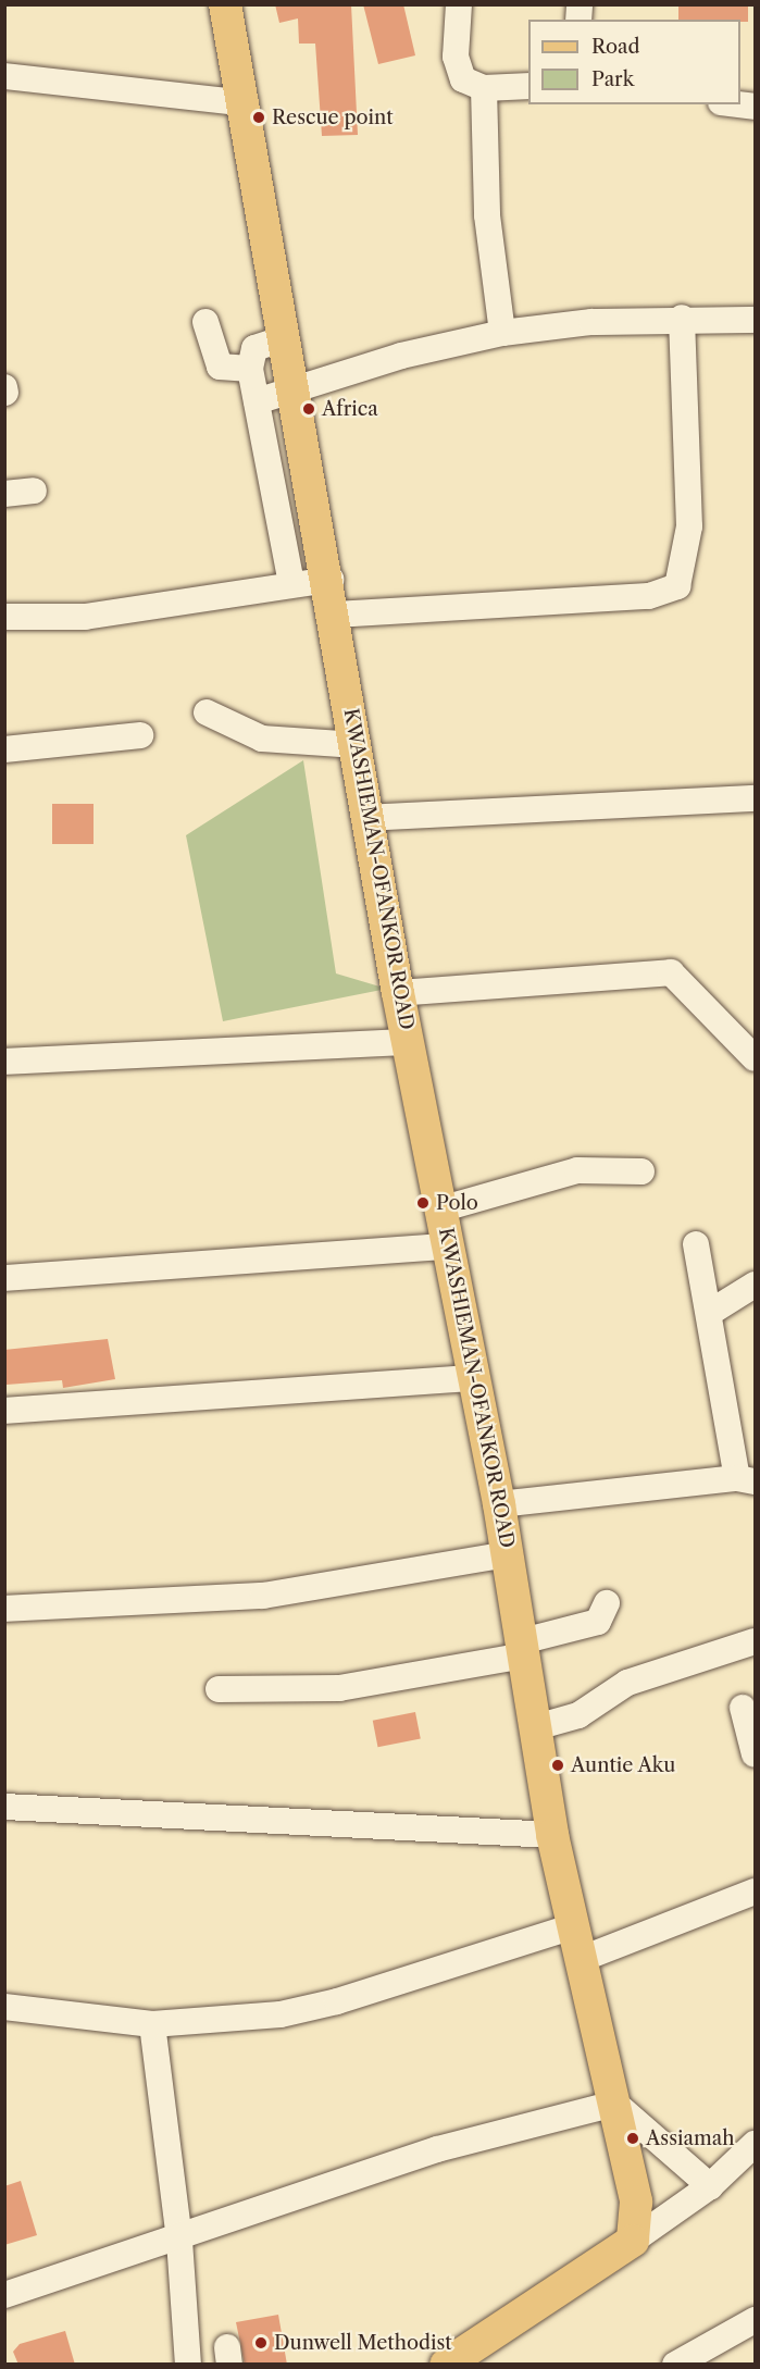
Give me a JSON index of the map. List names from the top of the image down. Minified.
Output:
{"streets":{"main road":["KWASHIEMAN-OFANKOR ROAD"]},"places":["Rescue point","Africa","Polo","Auntie Aku","Assiamah","Dunwell Methodist"],"legend":["Road","Park"]}
